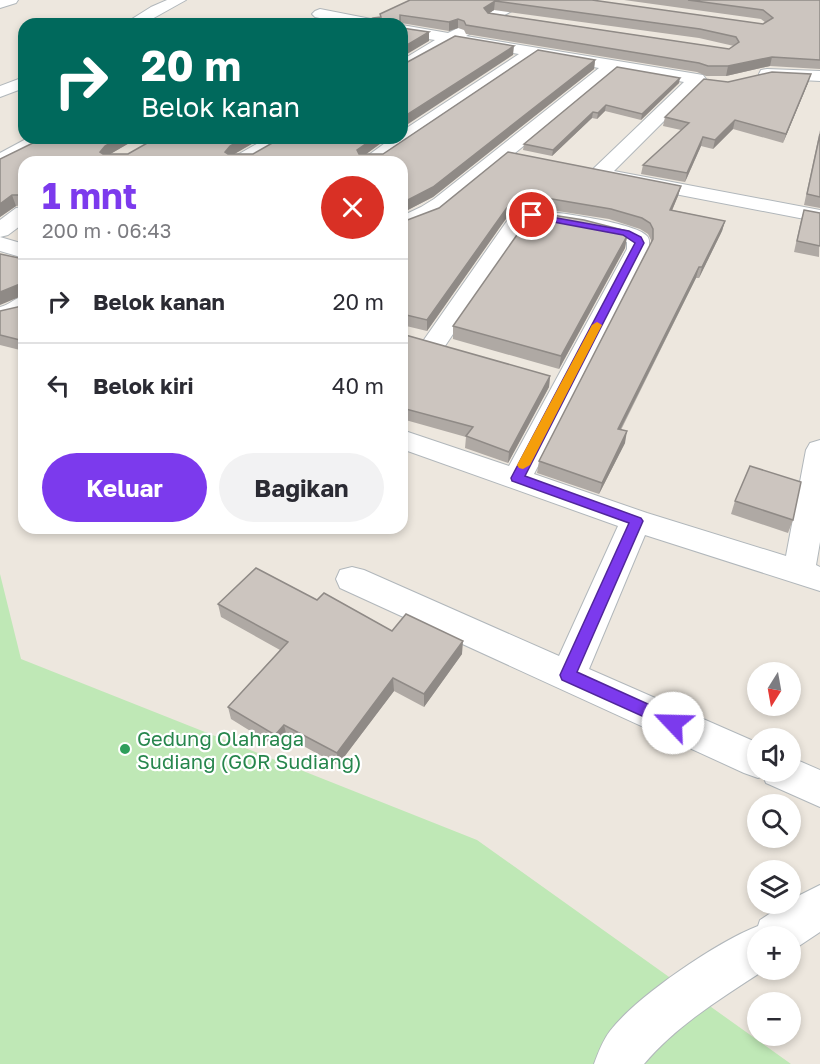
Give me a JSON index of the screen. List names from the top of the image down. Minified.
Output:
{"places":["Gedung Olahraga Sudiang (GOR Sudiang)"],"north":"bottom","page":{"turn":["20 m","Belok kanan"],"heading":["1 mnt","200 m · 06:43"],"list":[{"name":"Belok kanan","value":"20 m"},{"name":"Belok kiri","value":"40 m"}],"buttons":["Keluar","Bagikan"],"map_buttons":["+","−"]}}
